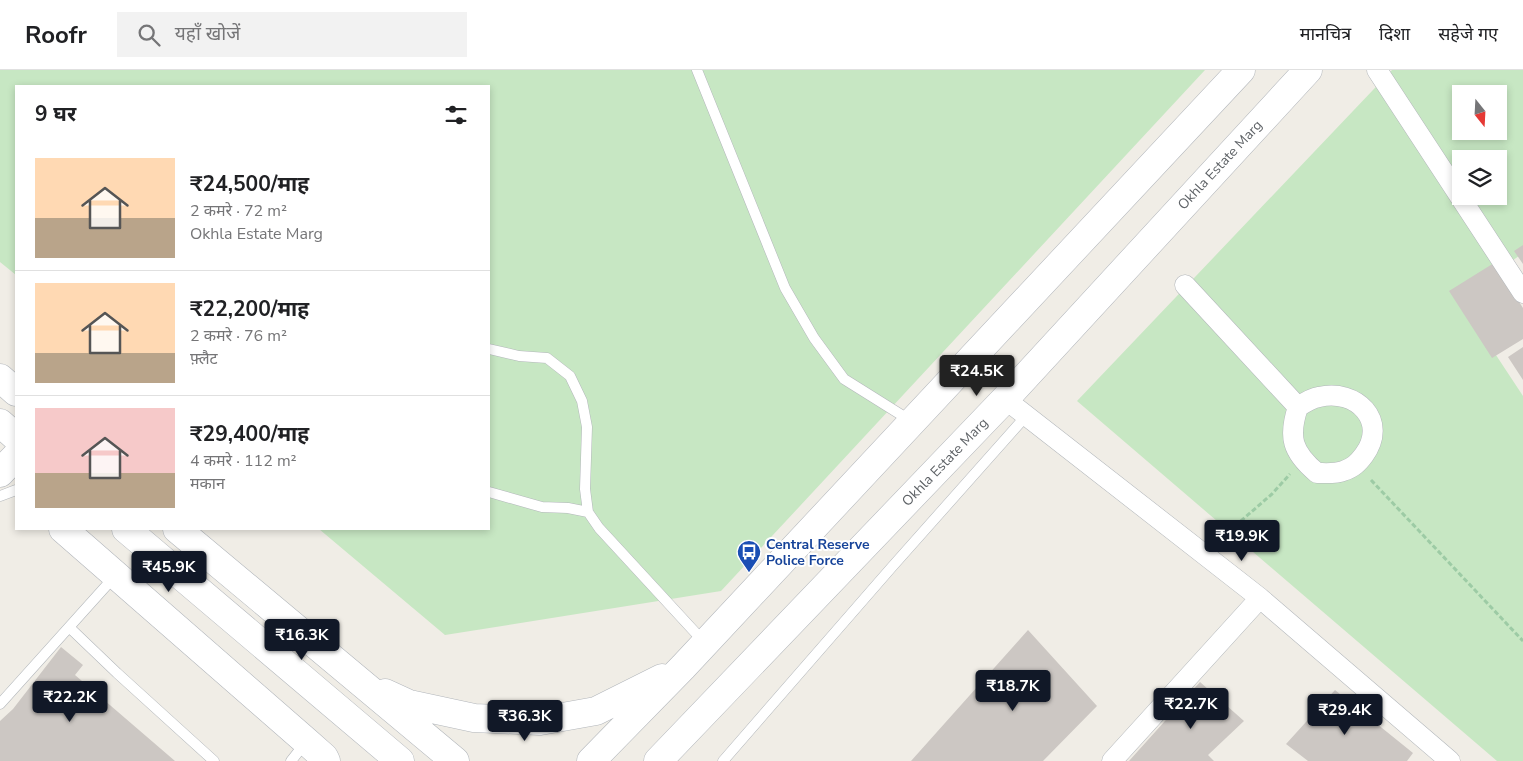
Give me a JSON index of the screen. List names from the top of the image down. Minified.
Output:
{"streets":{"main road":["Okhla Estate Marg"]},"places":{"bus stop":["Central Reserve Police Force"]},"north":"bottom","page":{"header":"Roofr","search":"यहाँ खोजें","nav":["मानचित्र","दिशा","सहेजे गए"],"heading":"9 घर","list":[{"name":"₹24,500/माह","note":"2 कमरे · 72 m² · Okhla Estate Marg"},{"name":"₹22,200/माह","note":"2 कमरे · 76 m² · फ़्लैट"},{"name":"₹29,400/माह","note":"4 कमरे · 112 m² · मकान"}],"price":["₹24.5K","₹19.9K","₹45.9K","₹16.3K","₹18.7K","₹22.2K","₹22.7K","₹29.4K","₹36.3K"]}}
